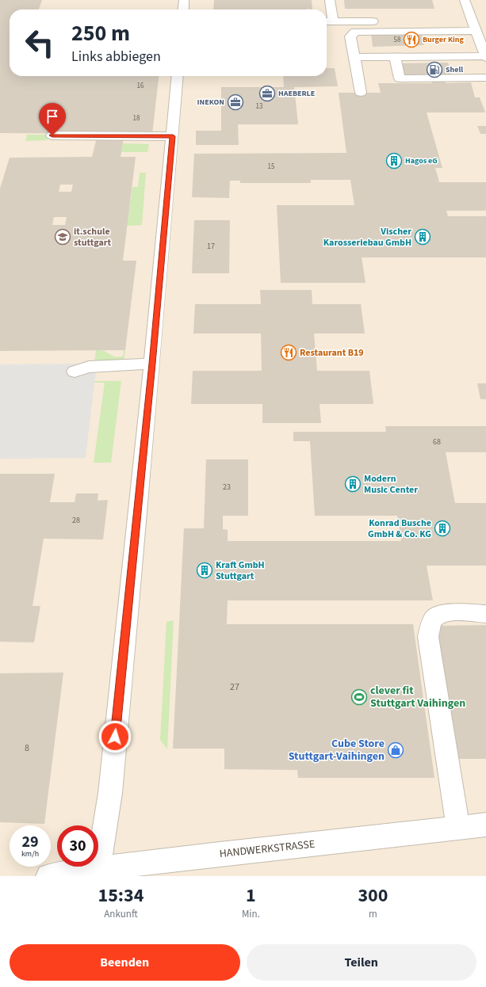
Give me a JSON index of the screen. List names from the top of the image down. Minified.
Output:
{"streets":{"street":["HANDWERKSTRASSE"]},"places":{"restaurant":["Burger King","Restaurant B19"],"fuel station":["Shell"],"office":["HAEBERLE","INEKON"],"building":["Hagos eG","Vischer Karosseriebau GmbH","Modern Music Center","Konrad Busche GmbH & Co. KG","Kraft GmbH Stuttgart"],"school or university":["it.schule stuttgart"],"sports":["clever fit Stuttgart Vaihingen"],"shop":["Cube Store Stuttgart-Vaihingen"]},"house_numbers":["58","16","13","18","15","17","68","23","28","27","8"],"page":{"turn":["250 m","Links abbiegen"],"speed":"29 km/h","limit":"30","eta":["15:34","Ankunft","1","Min.","300","m"],"buttons":["Beenden","Teilen"]}}
